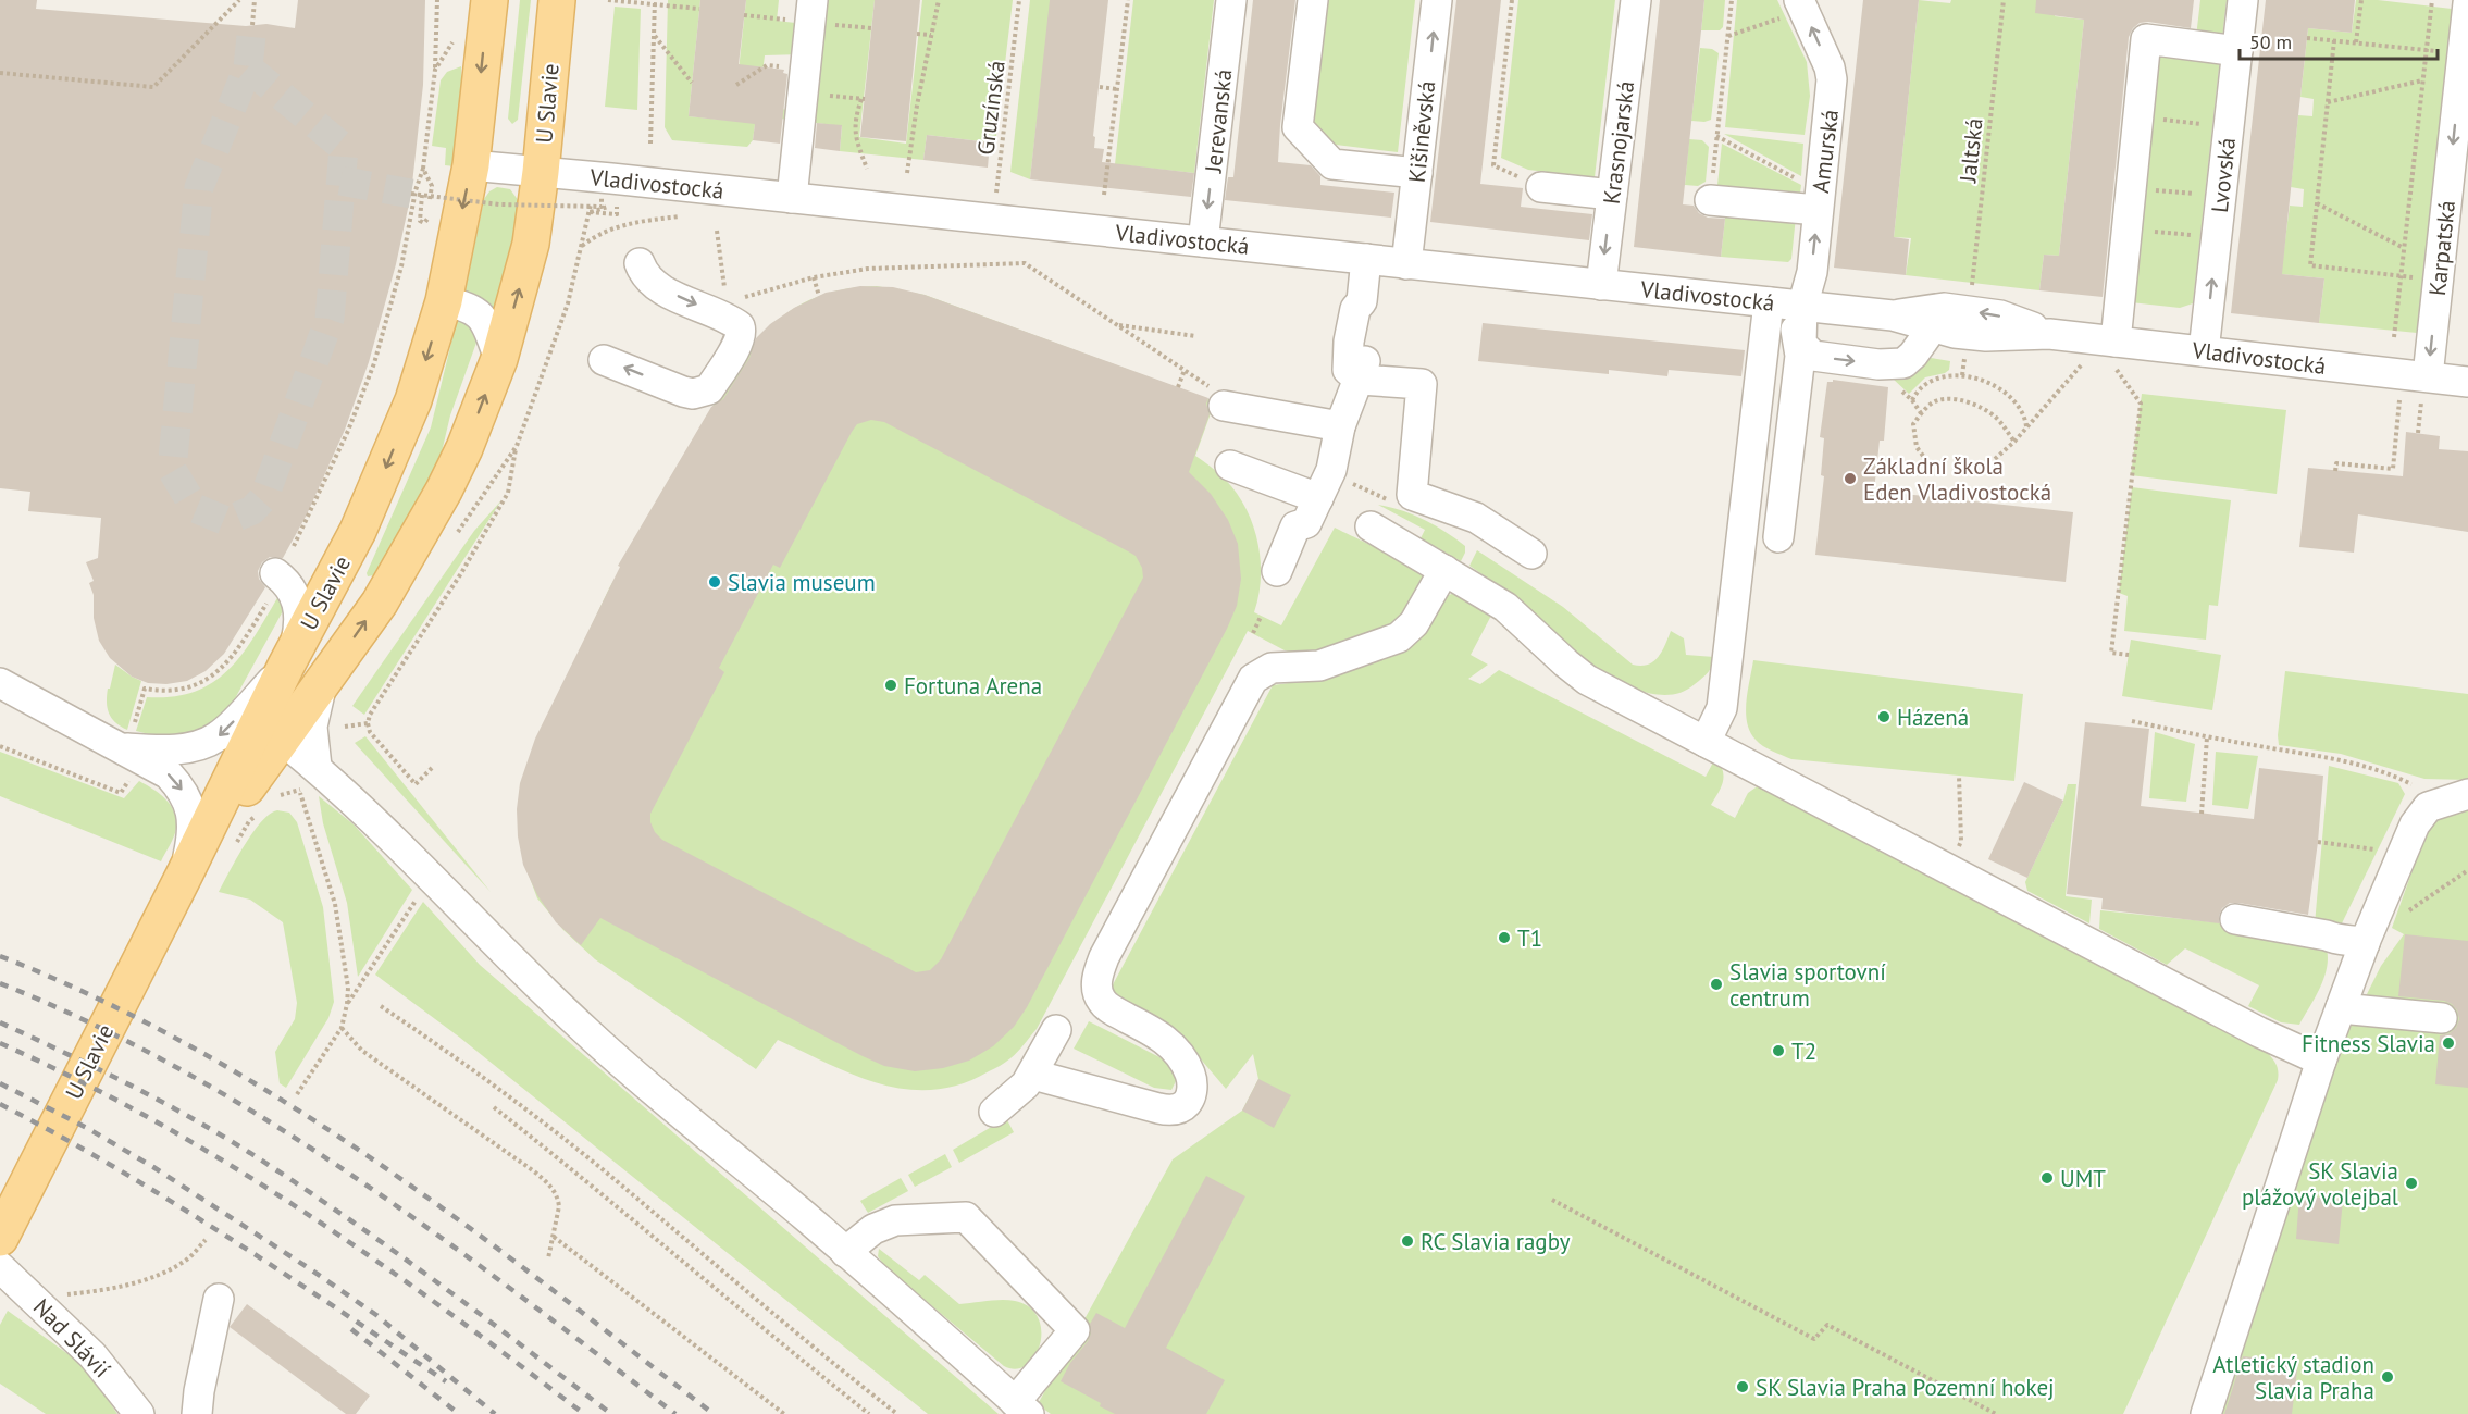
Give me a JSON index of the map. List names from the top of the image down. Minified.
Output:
{"streets":{"main road":["U Slavie"],"street":["Jerevanská","Kišiněvská","Krasnojarská","Amurská","Lvovská","Vladivostocká","Karpatská","Nad Slávií"],"path":["Gruzínská","Jaltská"]},"crossings":[["U Slavie","Vladivostocká"],["Gruzínská","Vladivostocká"],["Jerevanská","Vladivostocká"],["Kišiněvská","Vladivostocká"],["Krasnojarská","Vladivostocká"],["Amurská","Vladivostocká"],["Lvovská","Vladivostocká"],["Vladivostocká","Karpatská"]],"one_way":["Jerevanská","Kišiněvská","Amurská","Karpatská"],"places":["Základní škola Eden Vladivostocká","Slavia museum","Fortuna Arena","Házená","T1","Slavia sportovní centrum","Fitness Slavia","T2","UMT","SK Slavia plážový volejbal","RC Slavia ragby","Atletický stadion Slavia Praha","SK Slavia Praha Pozemní hokej"],"scale_bar":"50 m"}
